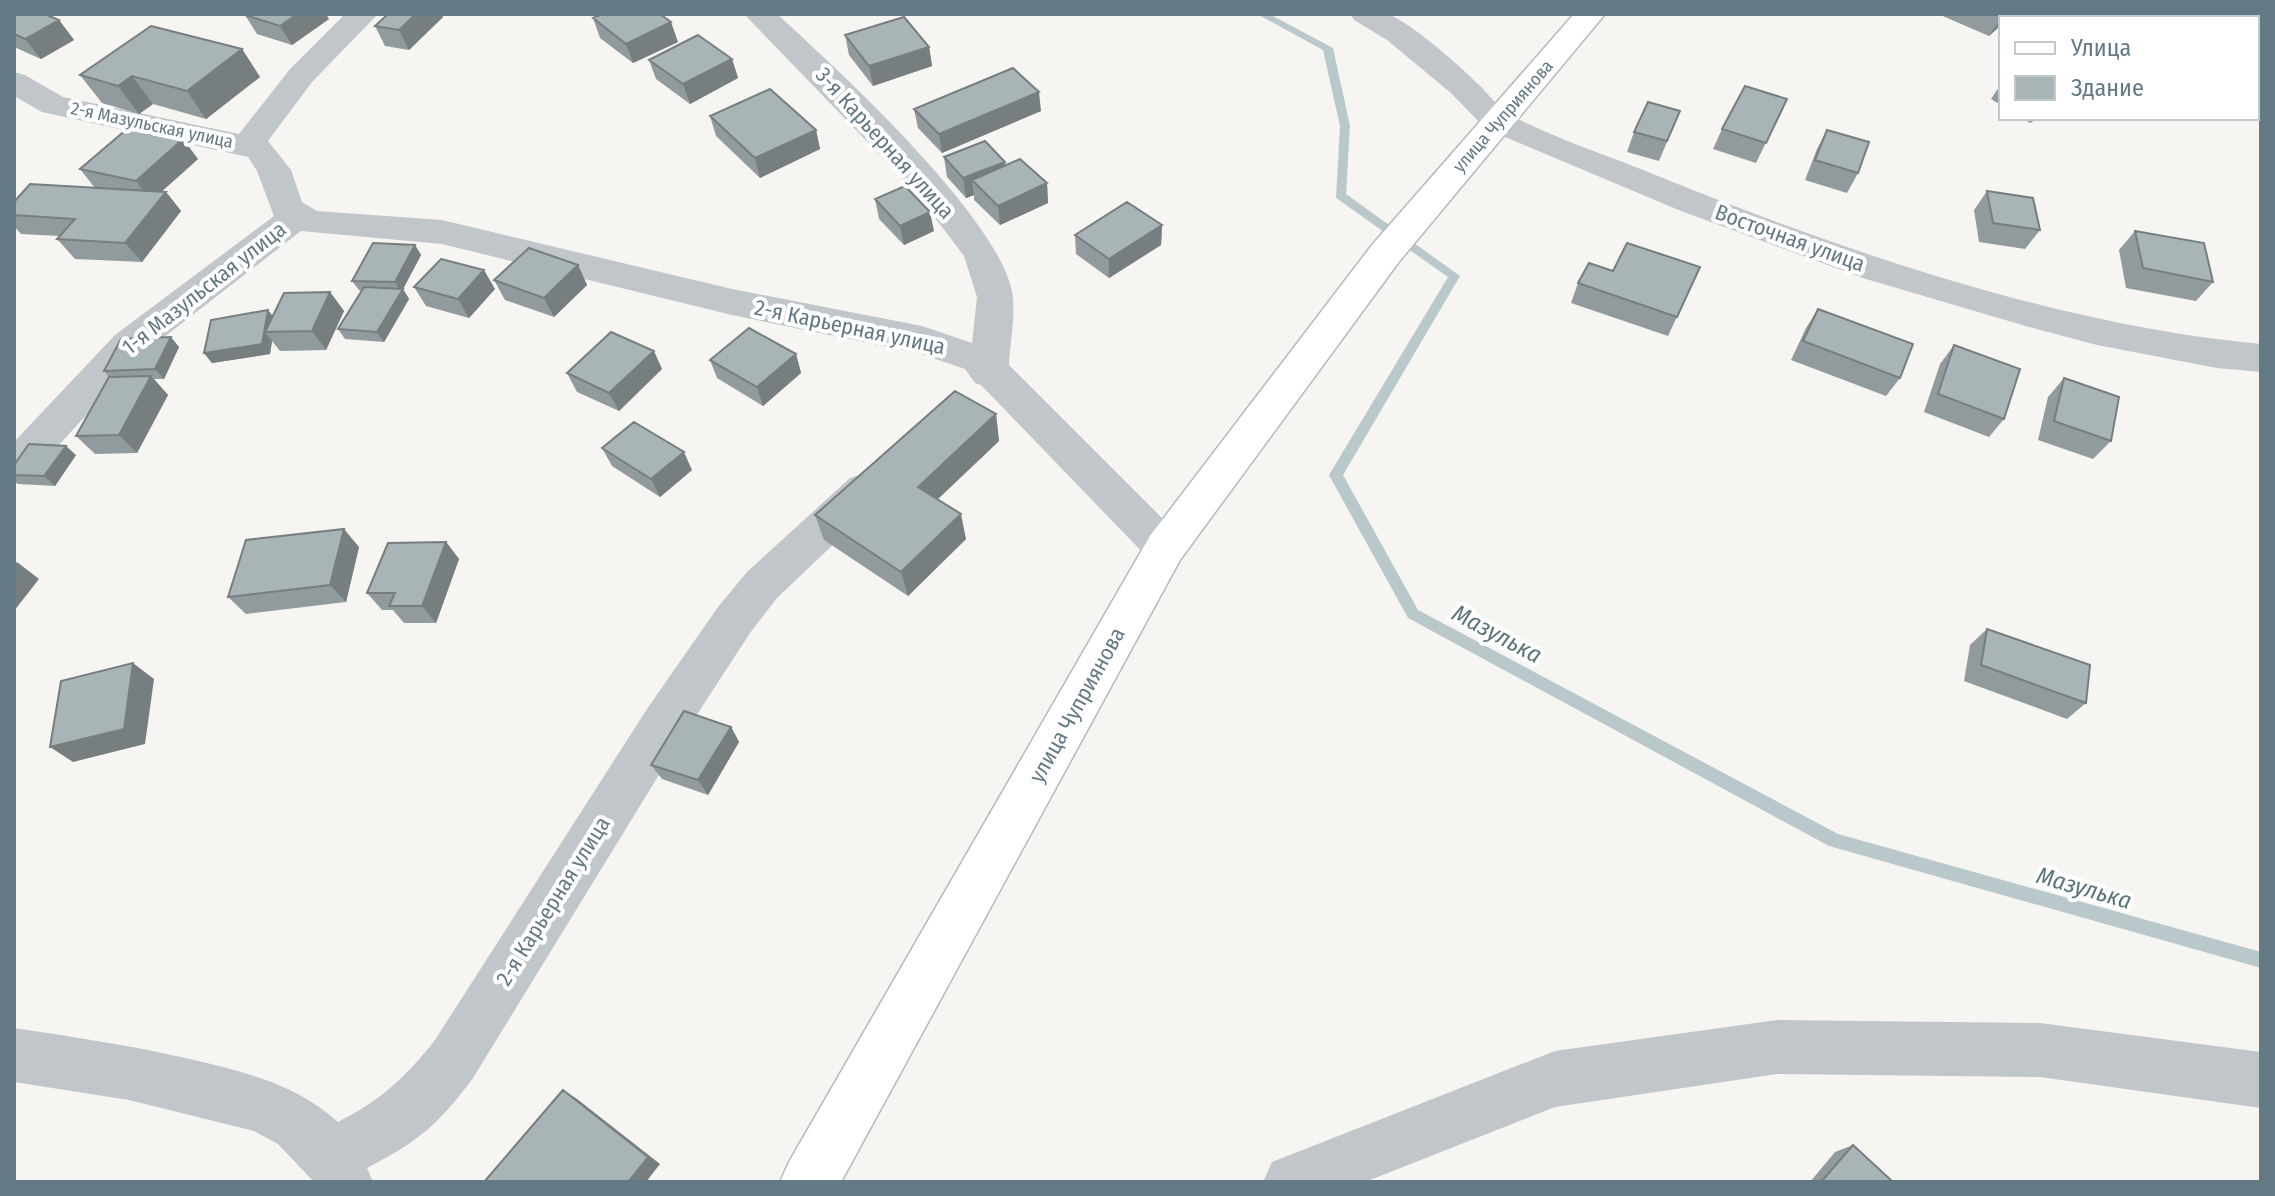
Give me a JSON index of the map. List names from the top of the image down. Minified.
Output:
{"streets":{"street":["улица Чуприянова","2-я Мазульская улица","3-я Карьерная улица","Восточная улица","1-я Мазульская улица","2-я Карьерная улица"]},"crossings":[["улица Чуприянова","Восточная улица"],["3-я Карьерная улица","2-я Карьерная улица"],["1-я Мазульская улица","2-я Карьерная улица"]],"water":["Мазулька"],"legend":["Улица","Здание"]}
